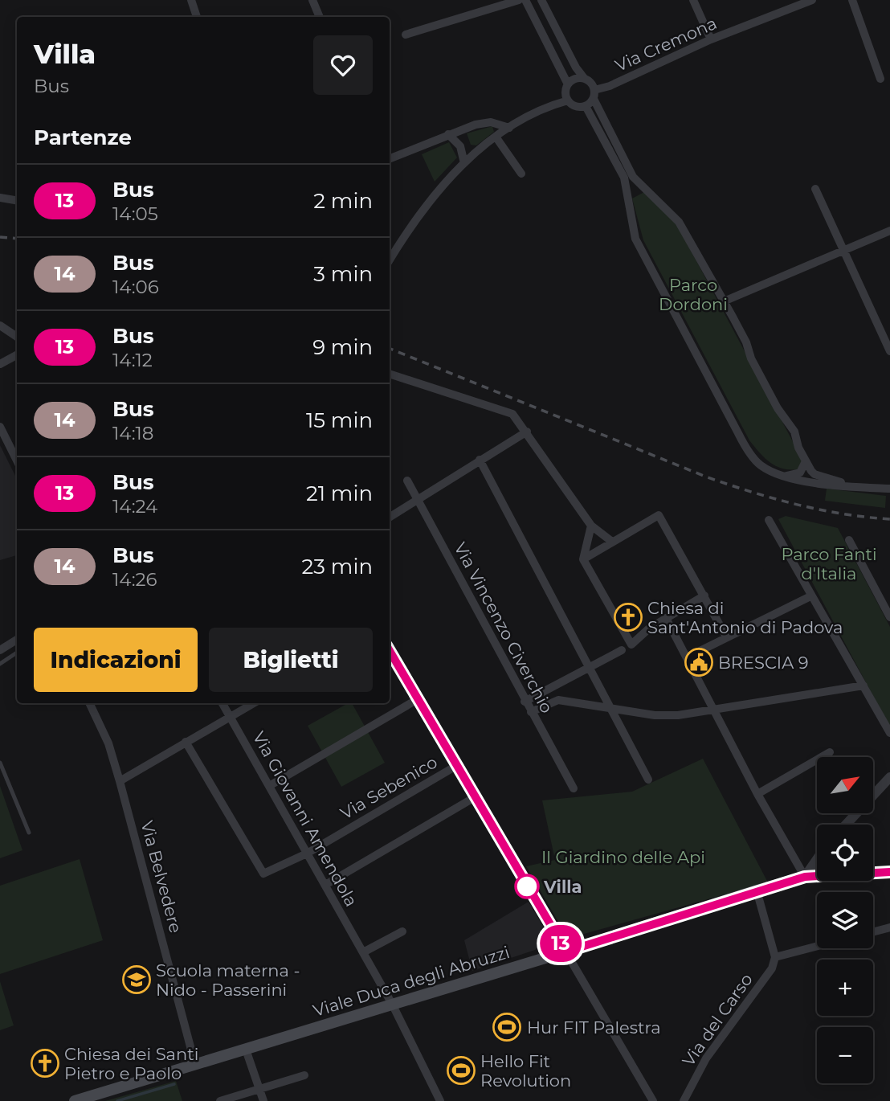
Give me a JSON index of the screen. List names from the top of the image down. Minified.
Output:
{"streets":{"main road":["Viale Duca degli Abruzzi"],"street":["Via Cremona","Via Vincenzo Civerchio","Via Sebenico","Via Giovanni Amendola","Via Belvedere","Via del Carso"]},"crossings":[["Via Sebenico","Via Giovanni Amendola"],["Via Giovanni Amendola","Viale Duca degli Abruzzi"],["Via Belvedere","Viale Duca degli Abruzzi"]],"parks":["Parco Dordoni","Parco Fanti d'Italia","Il Giardino delle Api"],"places":{"church":["Chiesa di Sant'Antonio di Padova","Chiesa dei Santi Pietro e Paolo"],"public building":["BRESCIA 9"],"other":["Villa"],"school or university":["Scuola materna - Nido - Passerini"],"sports":["Hur FIT Palestra","Hello Fit Revolution"]},"lines":["bus line 13"],"north":"top right","page":{"on_map":"13","heading":[["Villa","Bus"],"Partenze"],"list":[{"mark":"13","name":"Bus","note":"14:05","value":"2 min"},{"mark":"14","name":"Bus","note":"14:06","value":"3 min"},{"mark":"13","name":"Bus","note":"14:12","value":"9 min"},{"mark":"14","name":"Bus","note":"14:18","value":"15 min"},{"mark":"13","name":"Bus","note":"14:24","value":"21 min"},{"mark":"14","name":"Bus","note":"14:26","value":"23 min"}],"buttons":["Indicazioni","Biglietti"],"map_buttons":["+","−"]}}
